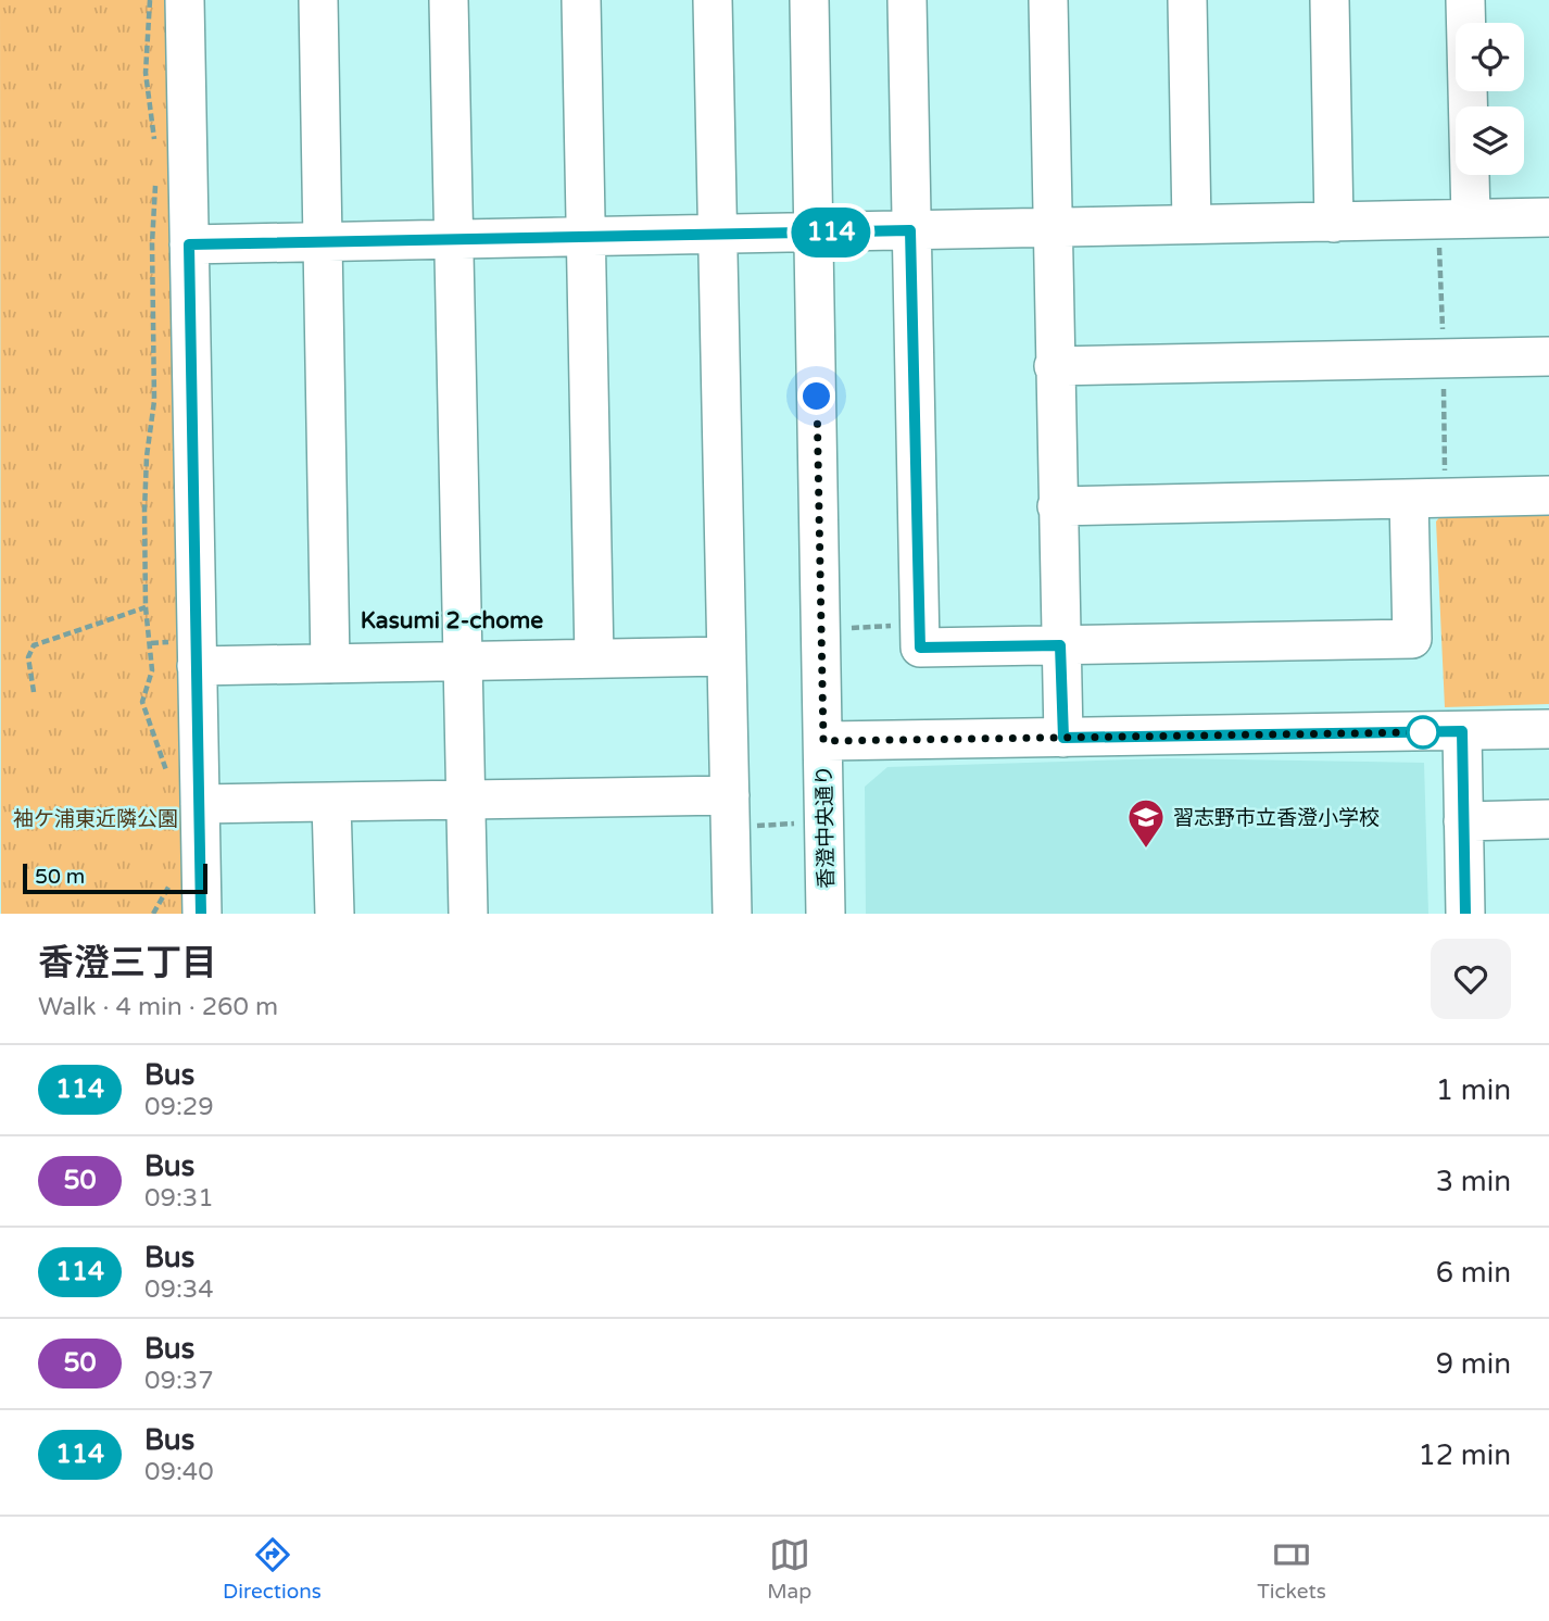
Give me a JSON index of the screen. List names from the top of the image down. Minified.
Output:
{"streets":{"street":["香澄中央通り"]},"districts":["Kasumi 2-chome"],"parks":["袖ケ浦東近隣公園"],"places":{"school or university":["習志野市立香澄小学校"]},"lines":["bus line 114"],"scale_bar":"50 m","page":{"on_map":"114","scale":"50 m","heading":["香澄三丁目","Walk · 4 min · 260 m"],"list":[{"mark":"114","name":"Bus","note":"09:29","value":"1 min"},{"mark":"50","name":"Bus","note":"09:31","value":"3 min"},{"mark":"114","name":"Bus","note":"09:34","value":"6 min"},{"mark":"50","name":"Bus","note":"09:37","value":"9 min"},{"mark":"114","name":"Bus","note":"09:40","value":"12 min"}],"tabs":["Directions","Map","Tickets"]}}
